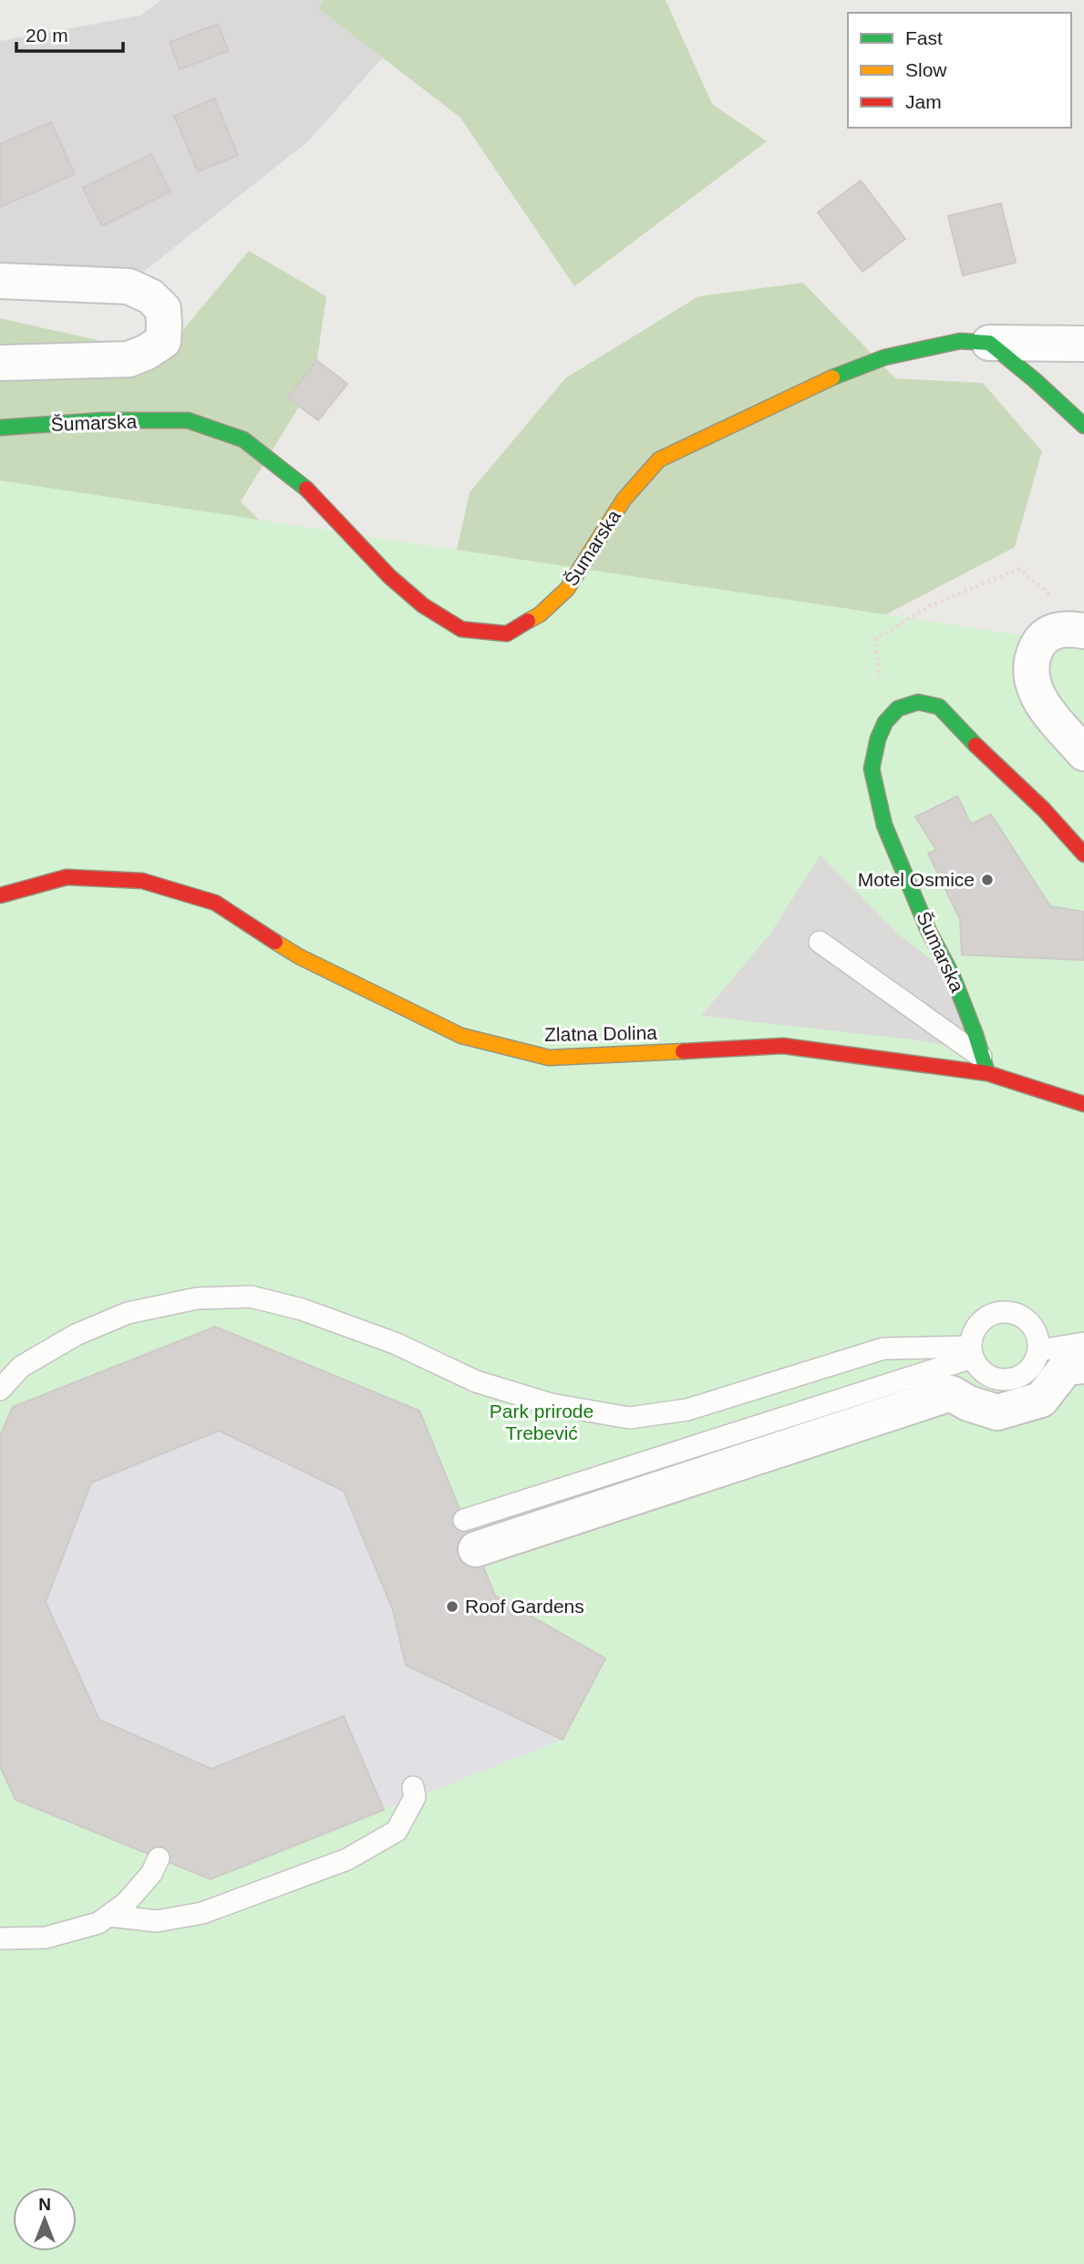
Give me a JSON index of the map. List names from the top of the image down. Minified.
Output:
{"streets":{"street":["Šumarska","Zlatna Dolina"]},"crossings":[["Šumarska","Zlatna Dolina"]],"parks":["Park prirode Trebević"],"places":["Motel Osmice","Roof Gardens"],"legend":["Fast","Slow","Jam"],"scale_bar":"20 m","north":"top"}
